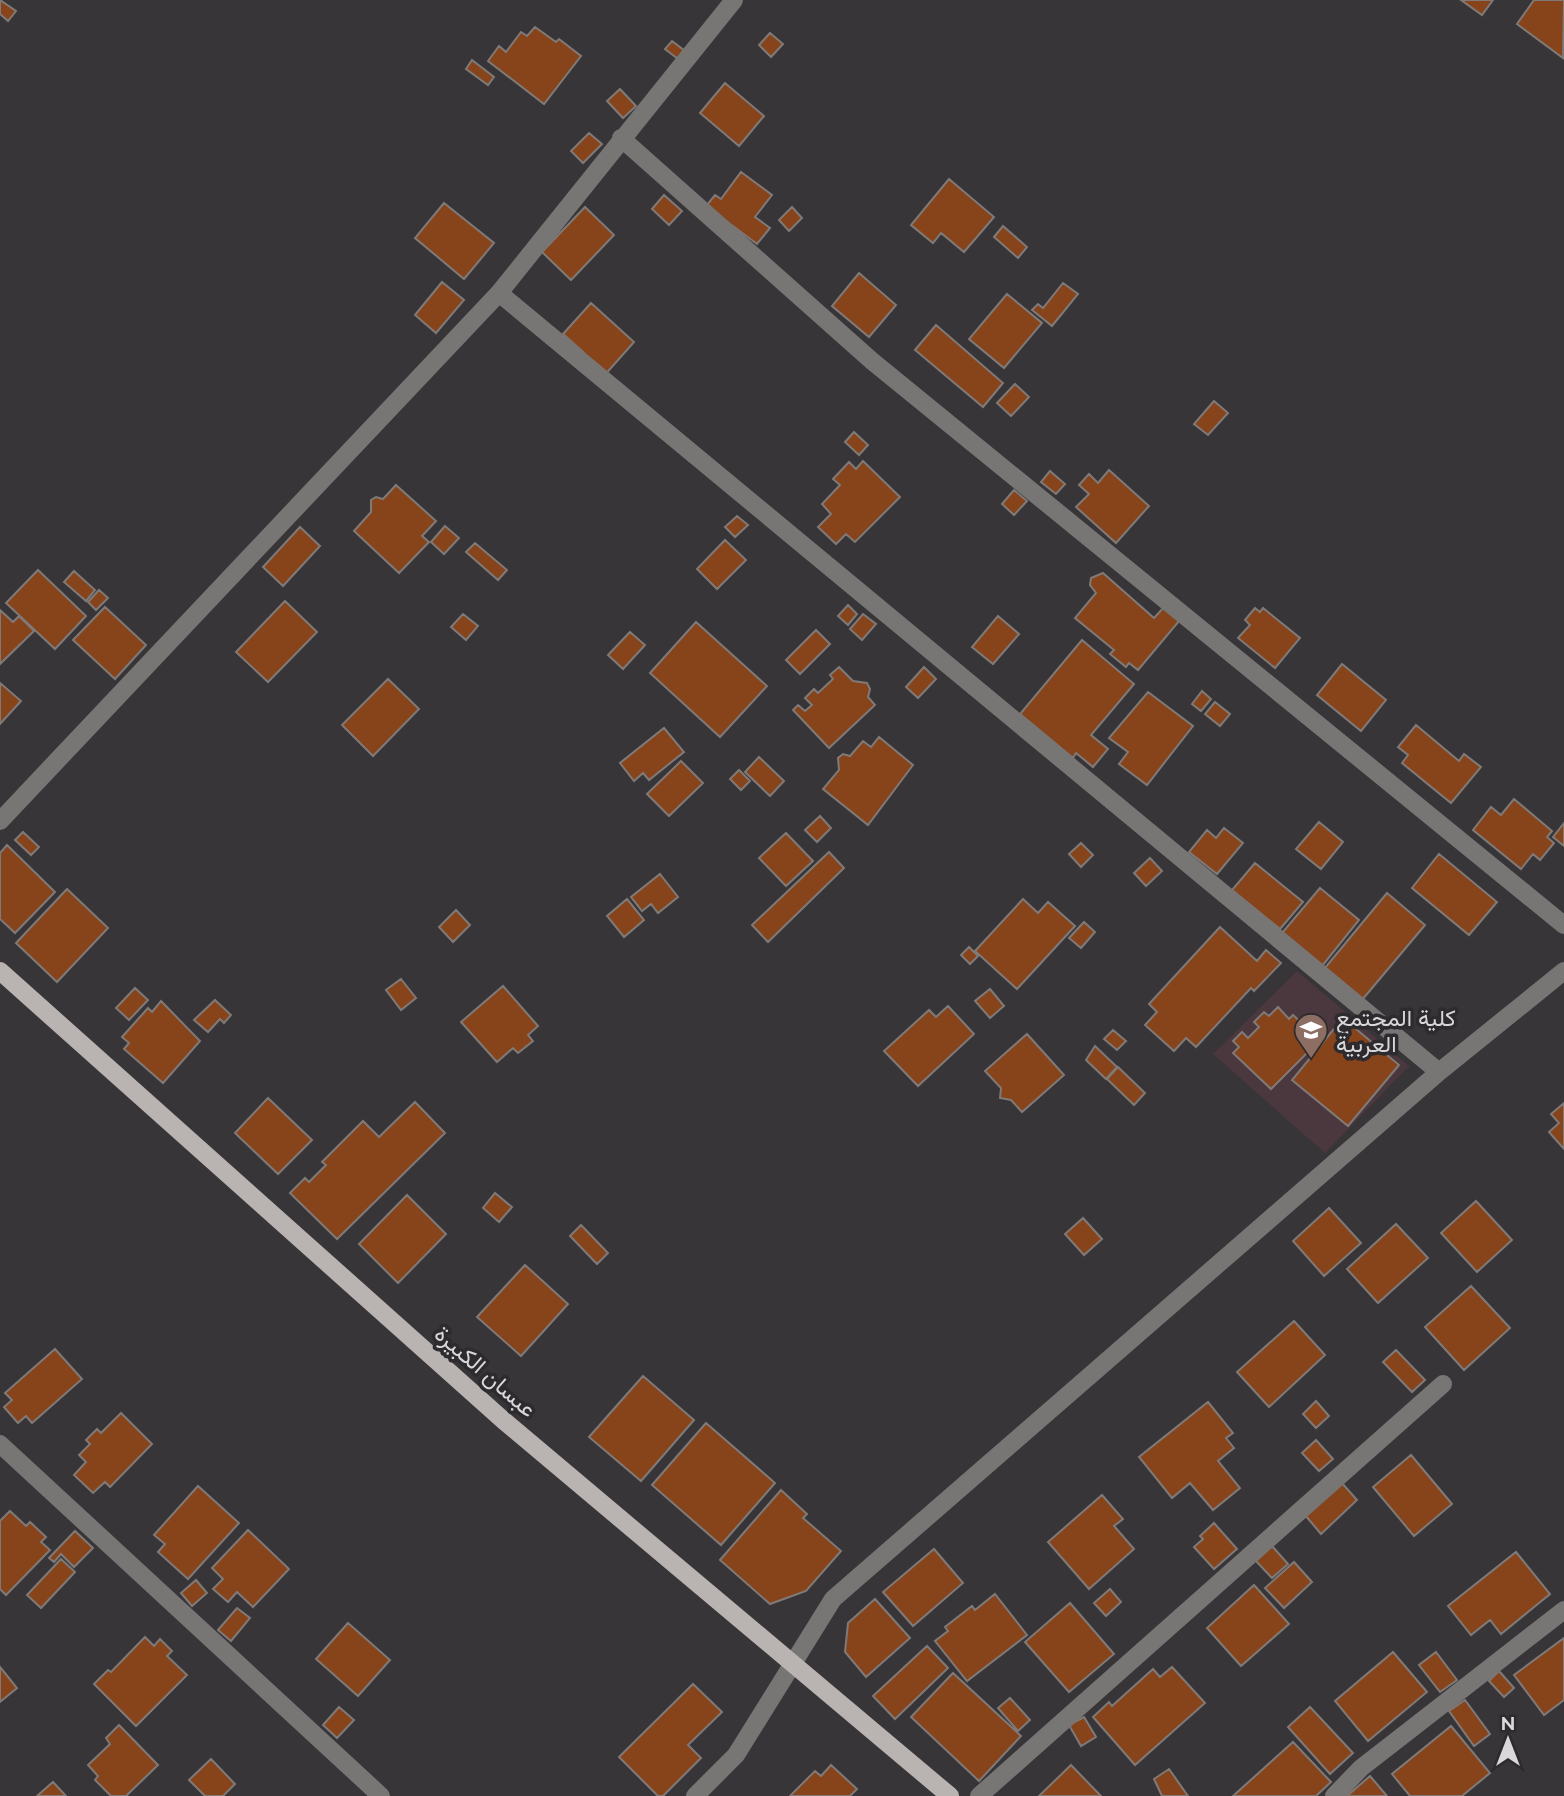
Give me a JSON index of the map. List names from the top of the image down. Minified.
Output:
{"streets":{"main road":["عبسان الكبيرة"]},"places":{"school or university":["كلية المجتمع العربية"]},"north":"top"}
